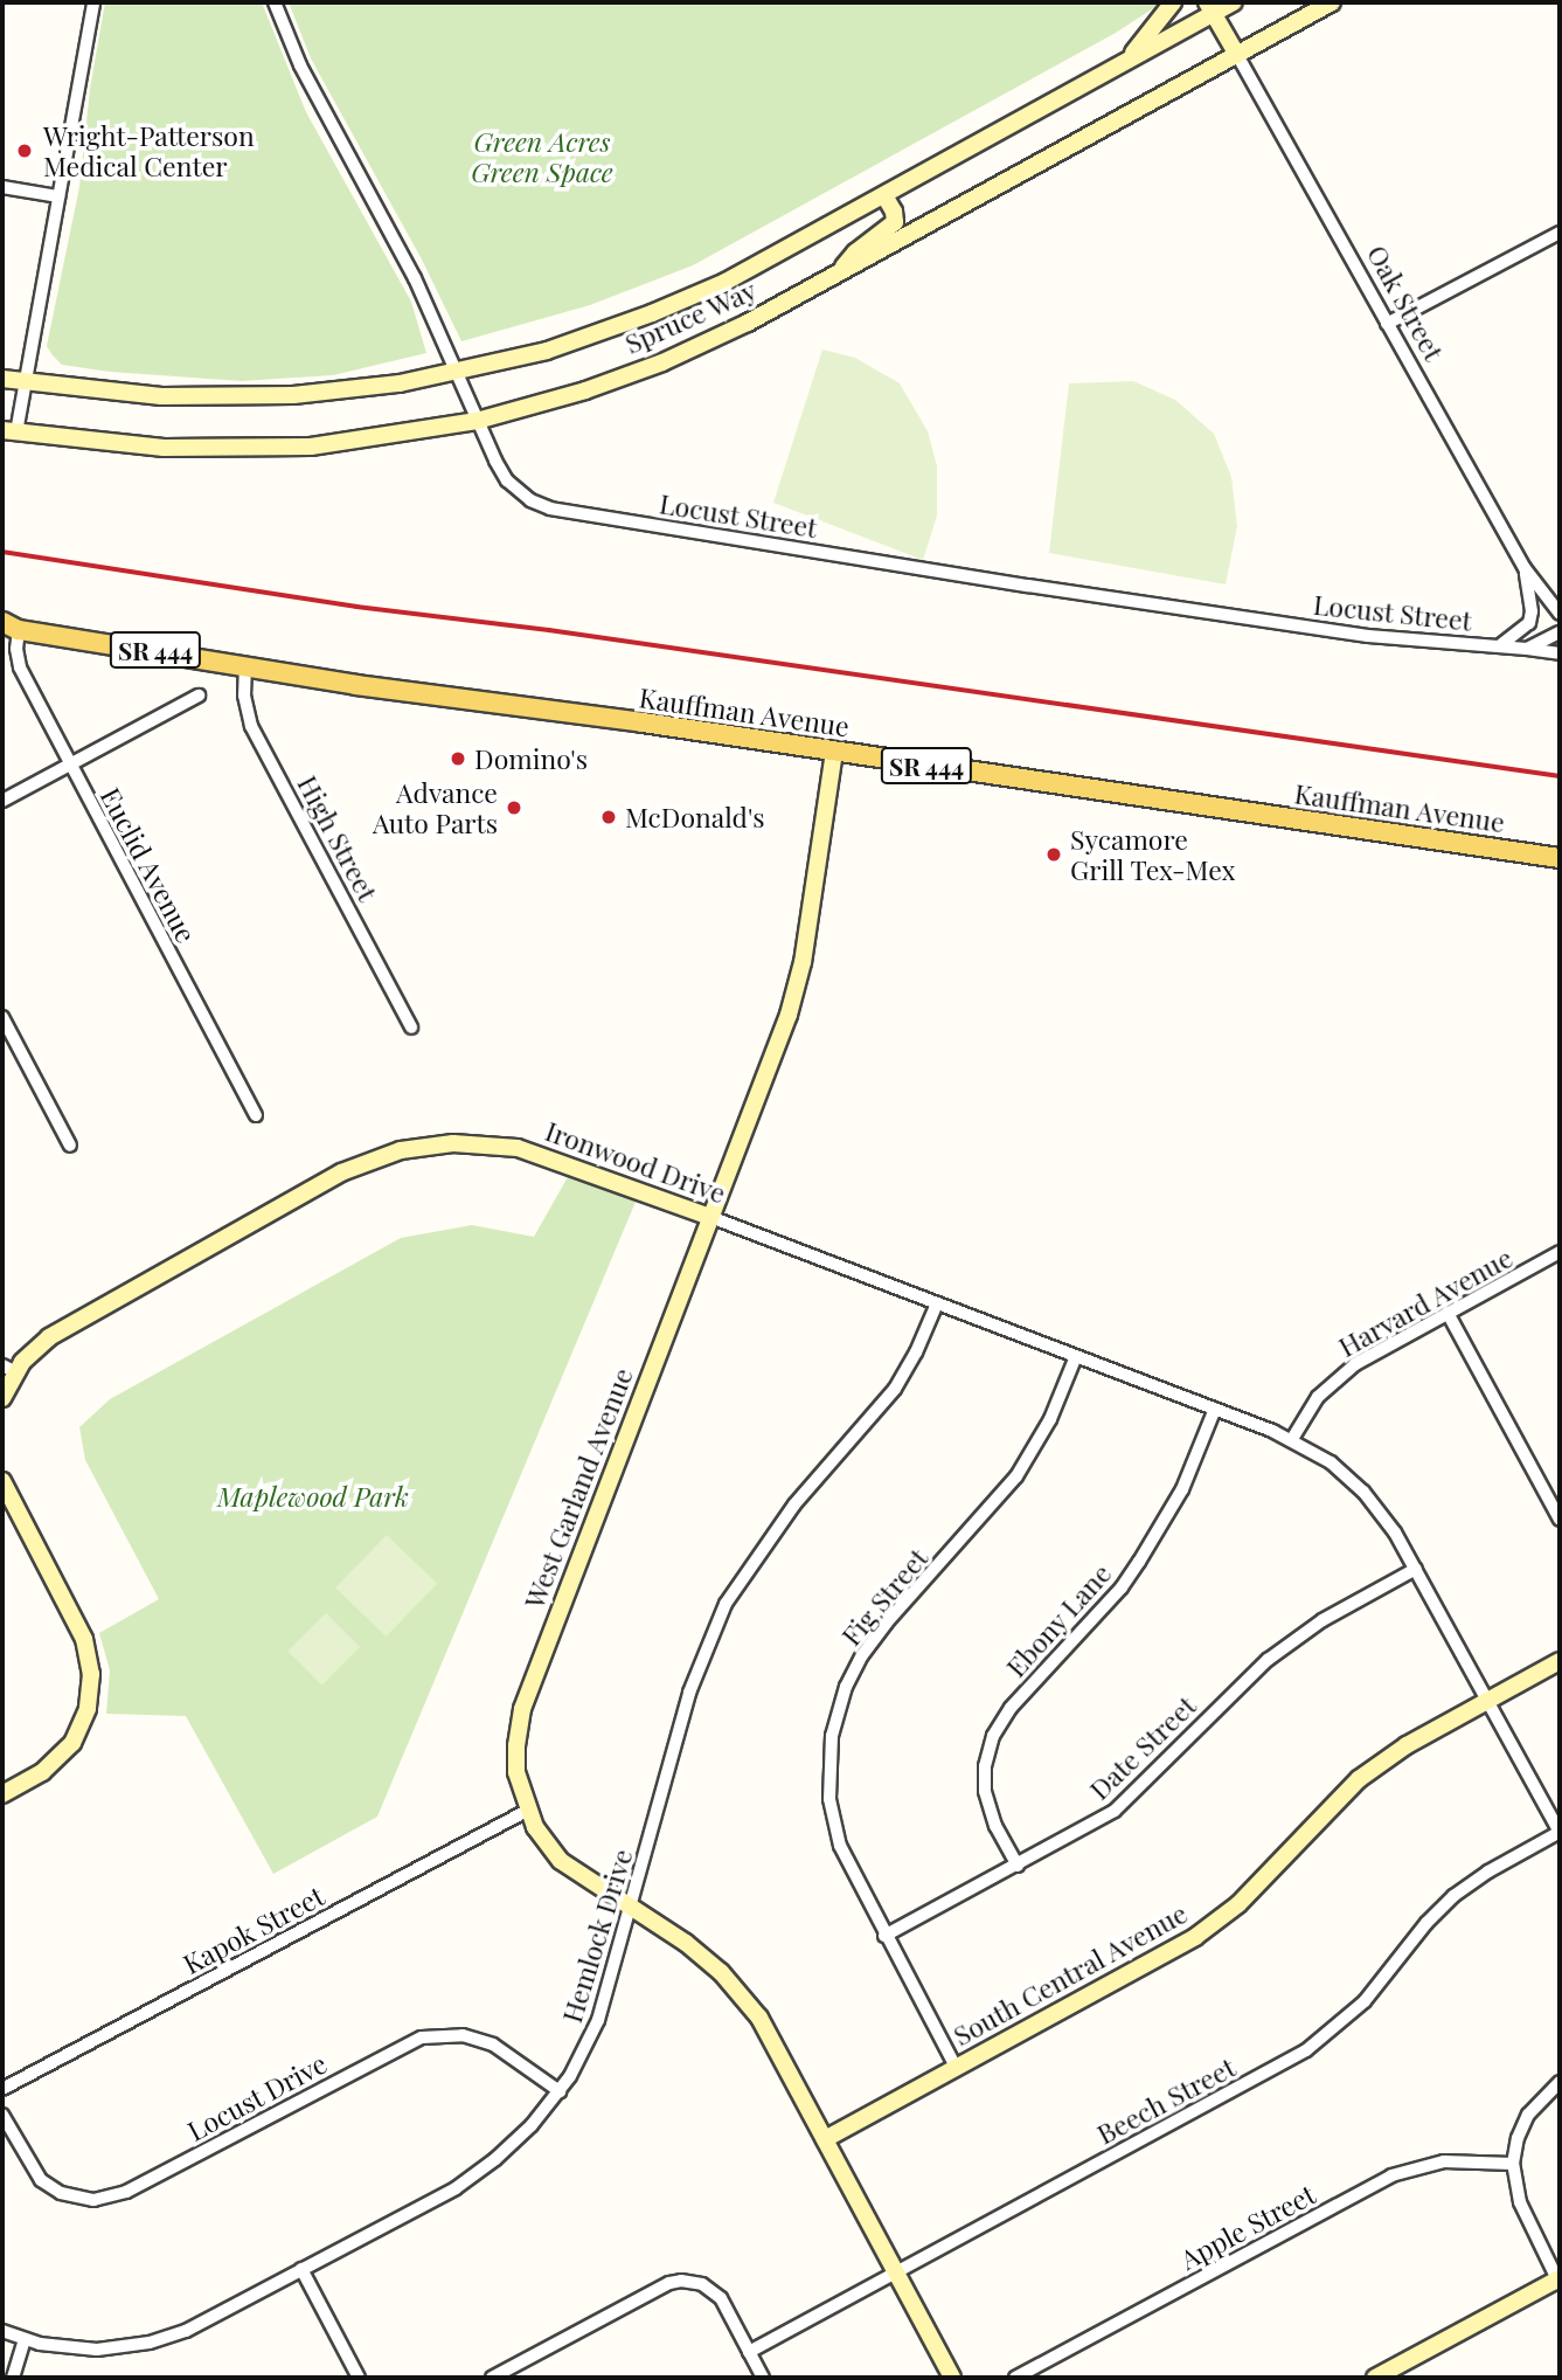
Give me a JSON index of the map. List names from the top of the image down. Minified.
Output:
{"streets":{"main road":["SR 444","Kauffman Avenue"],"street":["Oak Street","Spruce Way","Locust Street","High Street","Euclid Avenue","Ironwood Drive","Harvard Avenue","West Garland Avenue","Fig Street","Ebony Lane","Date Street","Kapok Street","Hemlock Drive","South Central Avenue","Locust Drive","Beech Street","Apple Street"]},"crossings":[["Oak Street","Spruce Way"],["Oak Street","Locust Street"],["Spruce Way","Locust Street"],["Kauffman Avenue","High Street"],["Kauffman Avenue","Euclid Avenue"],["Kauffman Avenue","West Garland Avenue"],["Ironwood Drive","Harvard Avenue"],["Ironwood Drive","West Garland Avenue"],["Ironwood Drive","Fig Street"],["Ironwood Drive","Ebony Lane"],["Ironwood Drive","Date Street"],["Ironwood Drive","Hemlock Drive"],["Ironwood Drive","South Central Avenue"],["Ironwood Drive","Beech Street"],["West Garland Avenue","Kapok Street"],["West Garland Avenue","Hemlock Drive"],["West Garland Avenue","South Central Avenue"],["West Garland Avenue","Beech Street"],["Fig Street","Date Street"],["Fig Street","South Central Avenue"],["Ebony Lane","Date Street"],["Hemlock Drive","Locust Drive"]],"parks":["Green Acres Green Space","Maplewood Park"],"places":["Wright-Patterson Medical Center","Domino's","Advance Auto Parts","McDonald's","Sycamore Grill Tex-Mex"]}
